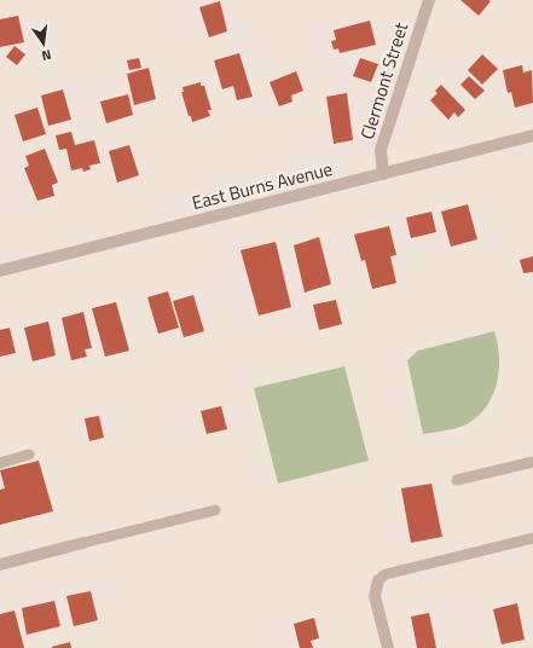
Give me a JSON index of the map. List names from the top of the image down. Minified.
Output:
{"streets":{"street":["Clermont Street","East Burns Avenue"]},"crossings":[["Clermont Street","East Burns Avenue"]],"north":"bottom"}
